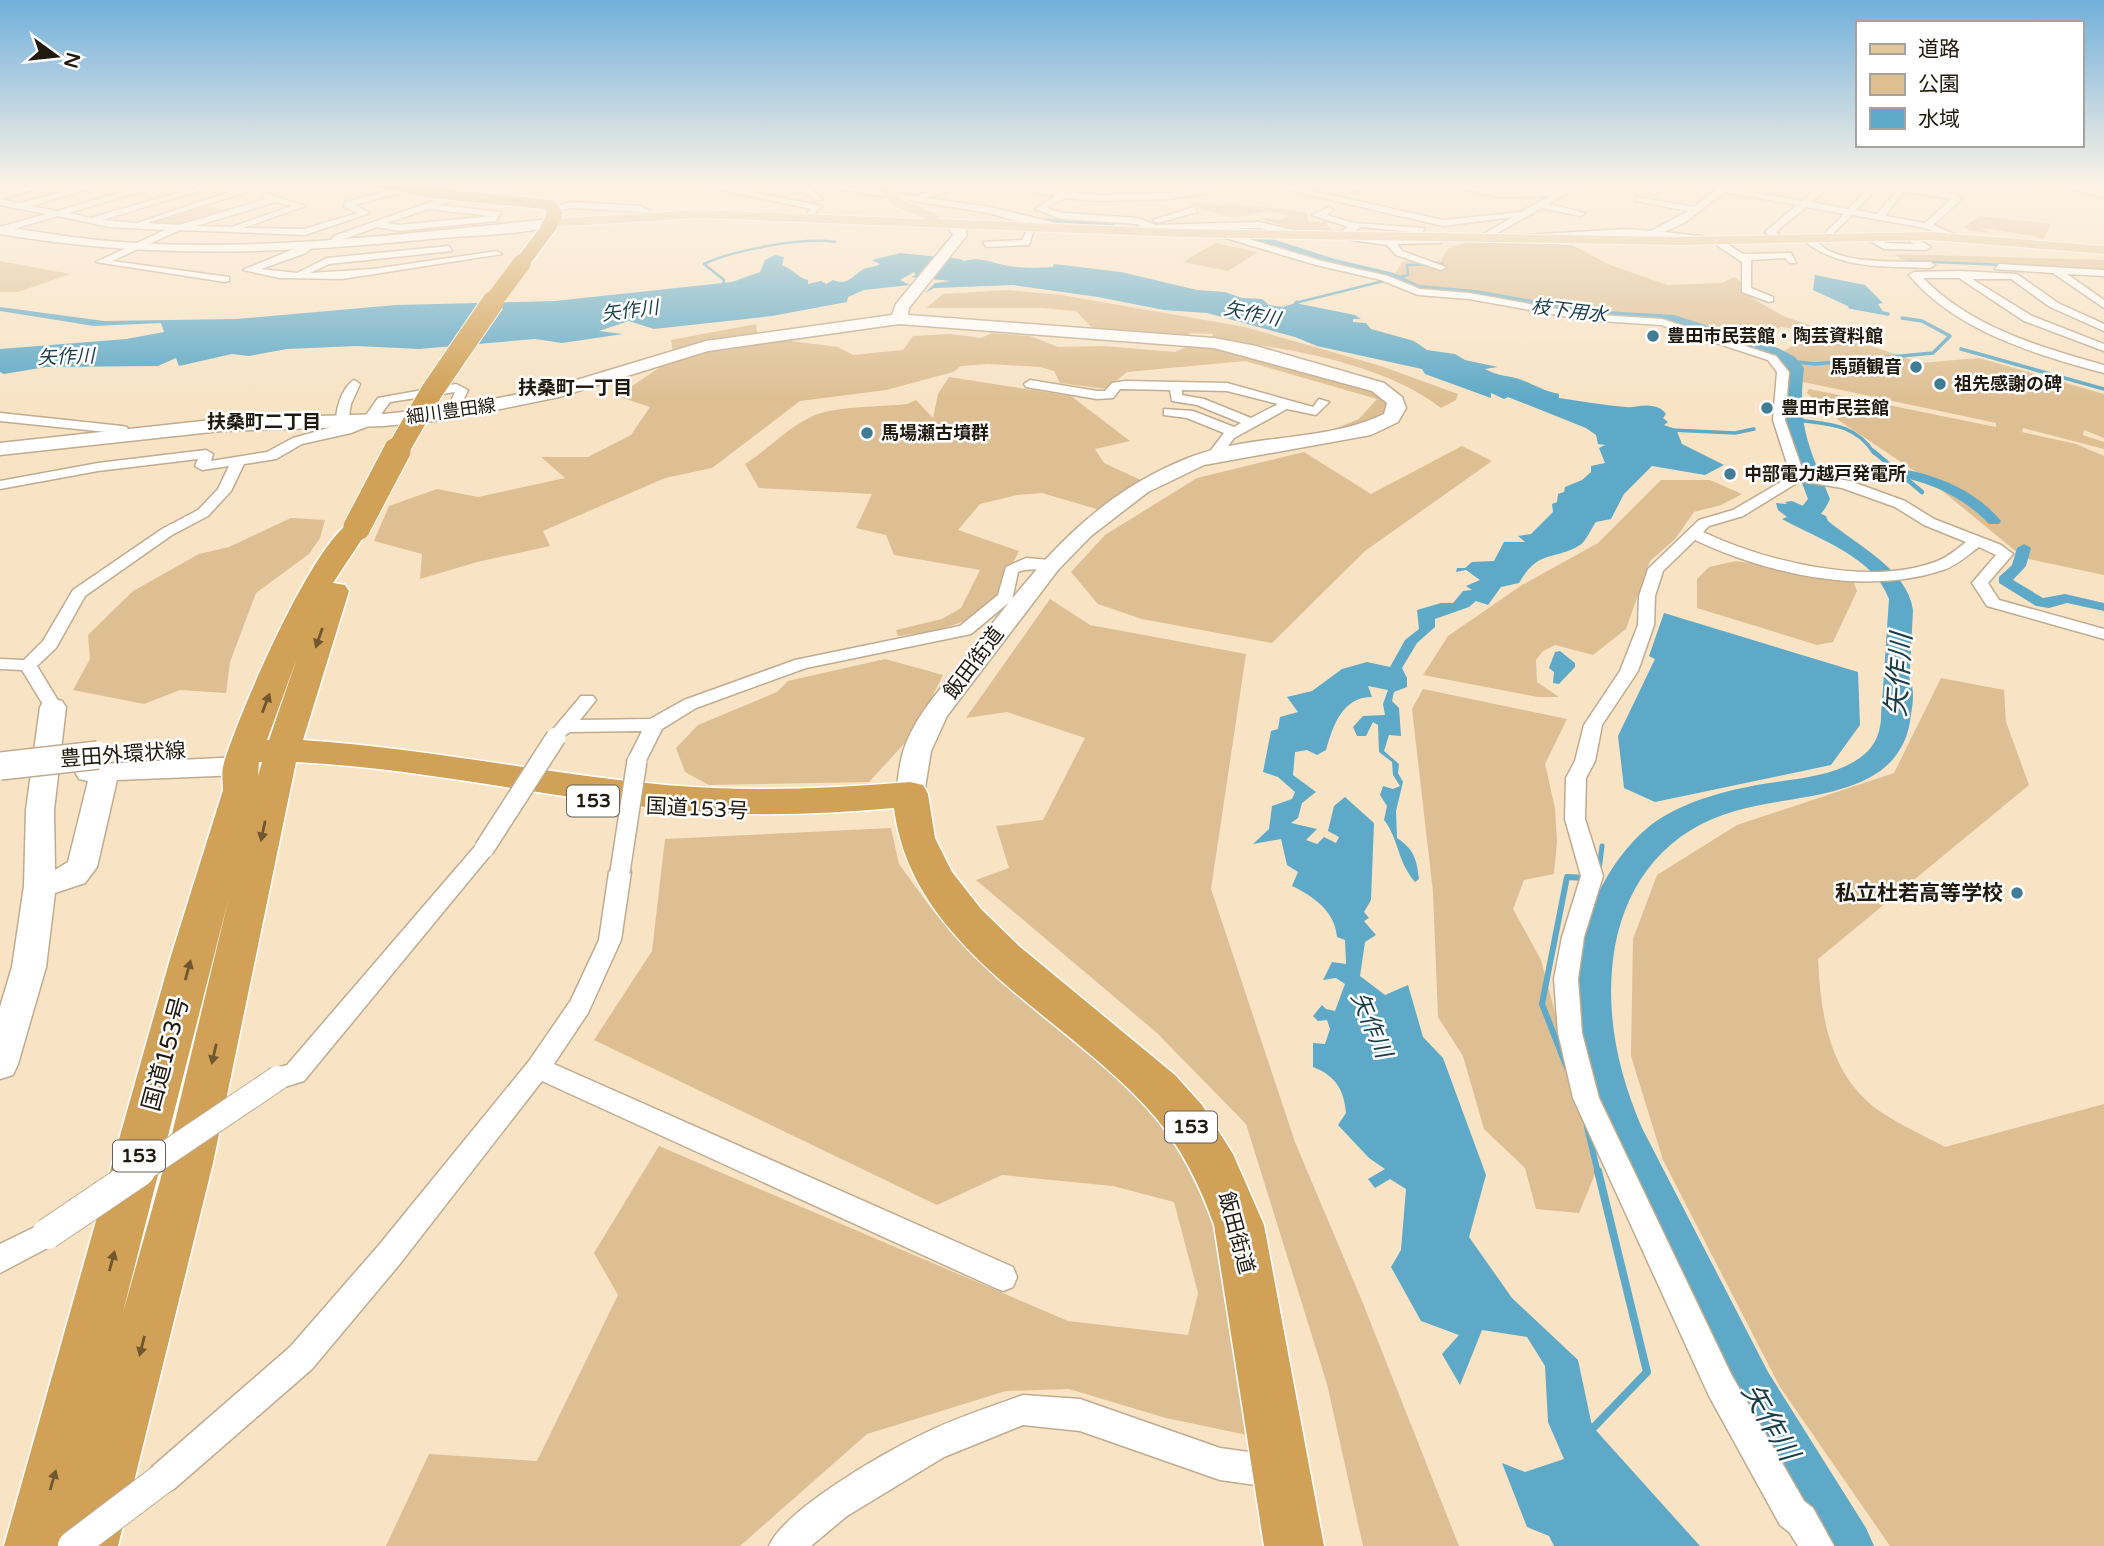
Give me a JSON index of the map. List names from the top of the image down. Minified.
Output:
{"streets":{"highway":["飯田街道","153","国道153号"],"street":["細川豊田線","豊田外環状線"]},"crossings":[["細川豊田線","飯田街道"],["飯田街道","国道153号"],["豊田外環状線","国道153号"]],"districts":["扶桑町一丁目","扶桑町二丁目"],"water":["矢作川","枝下用水"],"places":["豊田市民芸館・陶芸資料館","馬頭観音","祖先感謝の碑","豊田市民芸館","馬場瀬古墳群","中部電力越戸発電所","私立杜若高等学校"],"legend":["道路","公園","水域"],"north":"right"}
